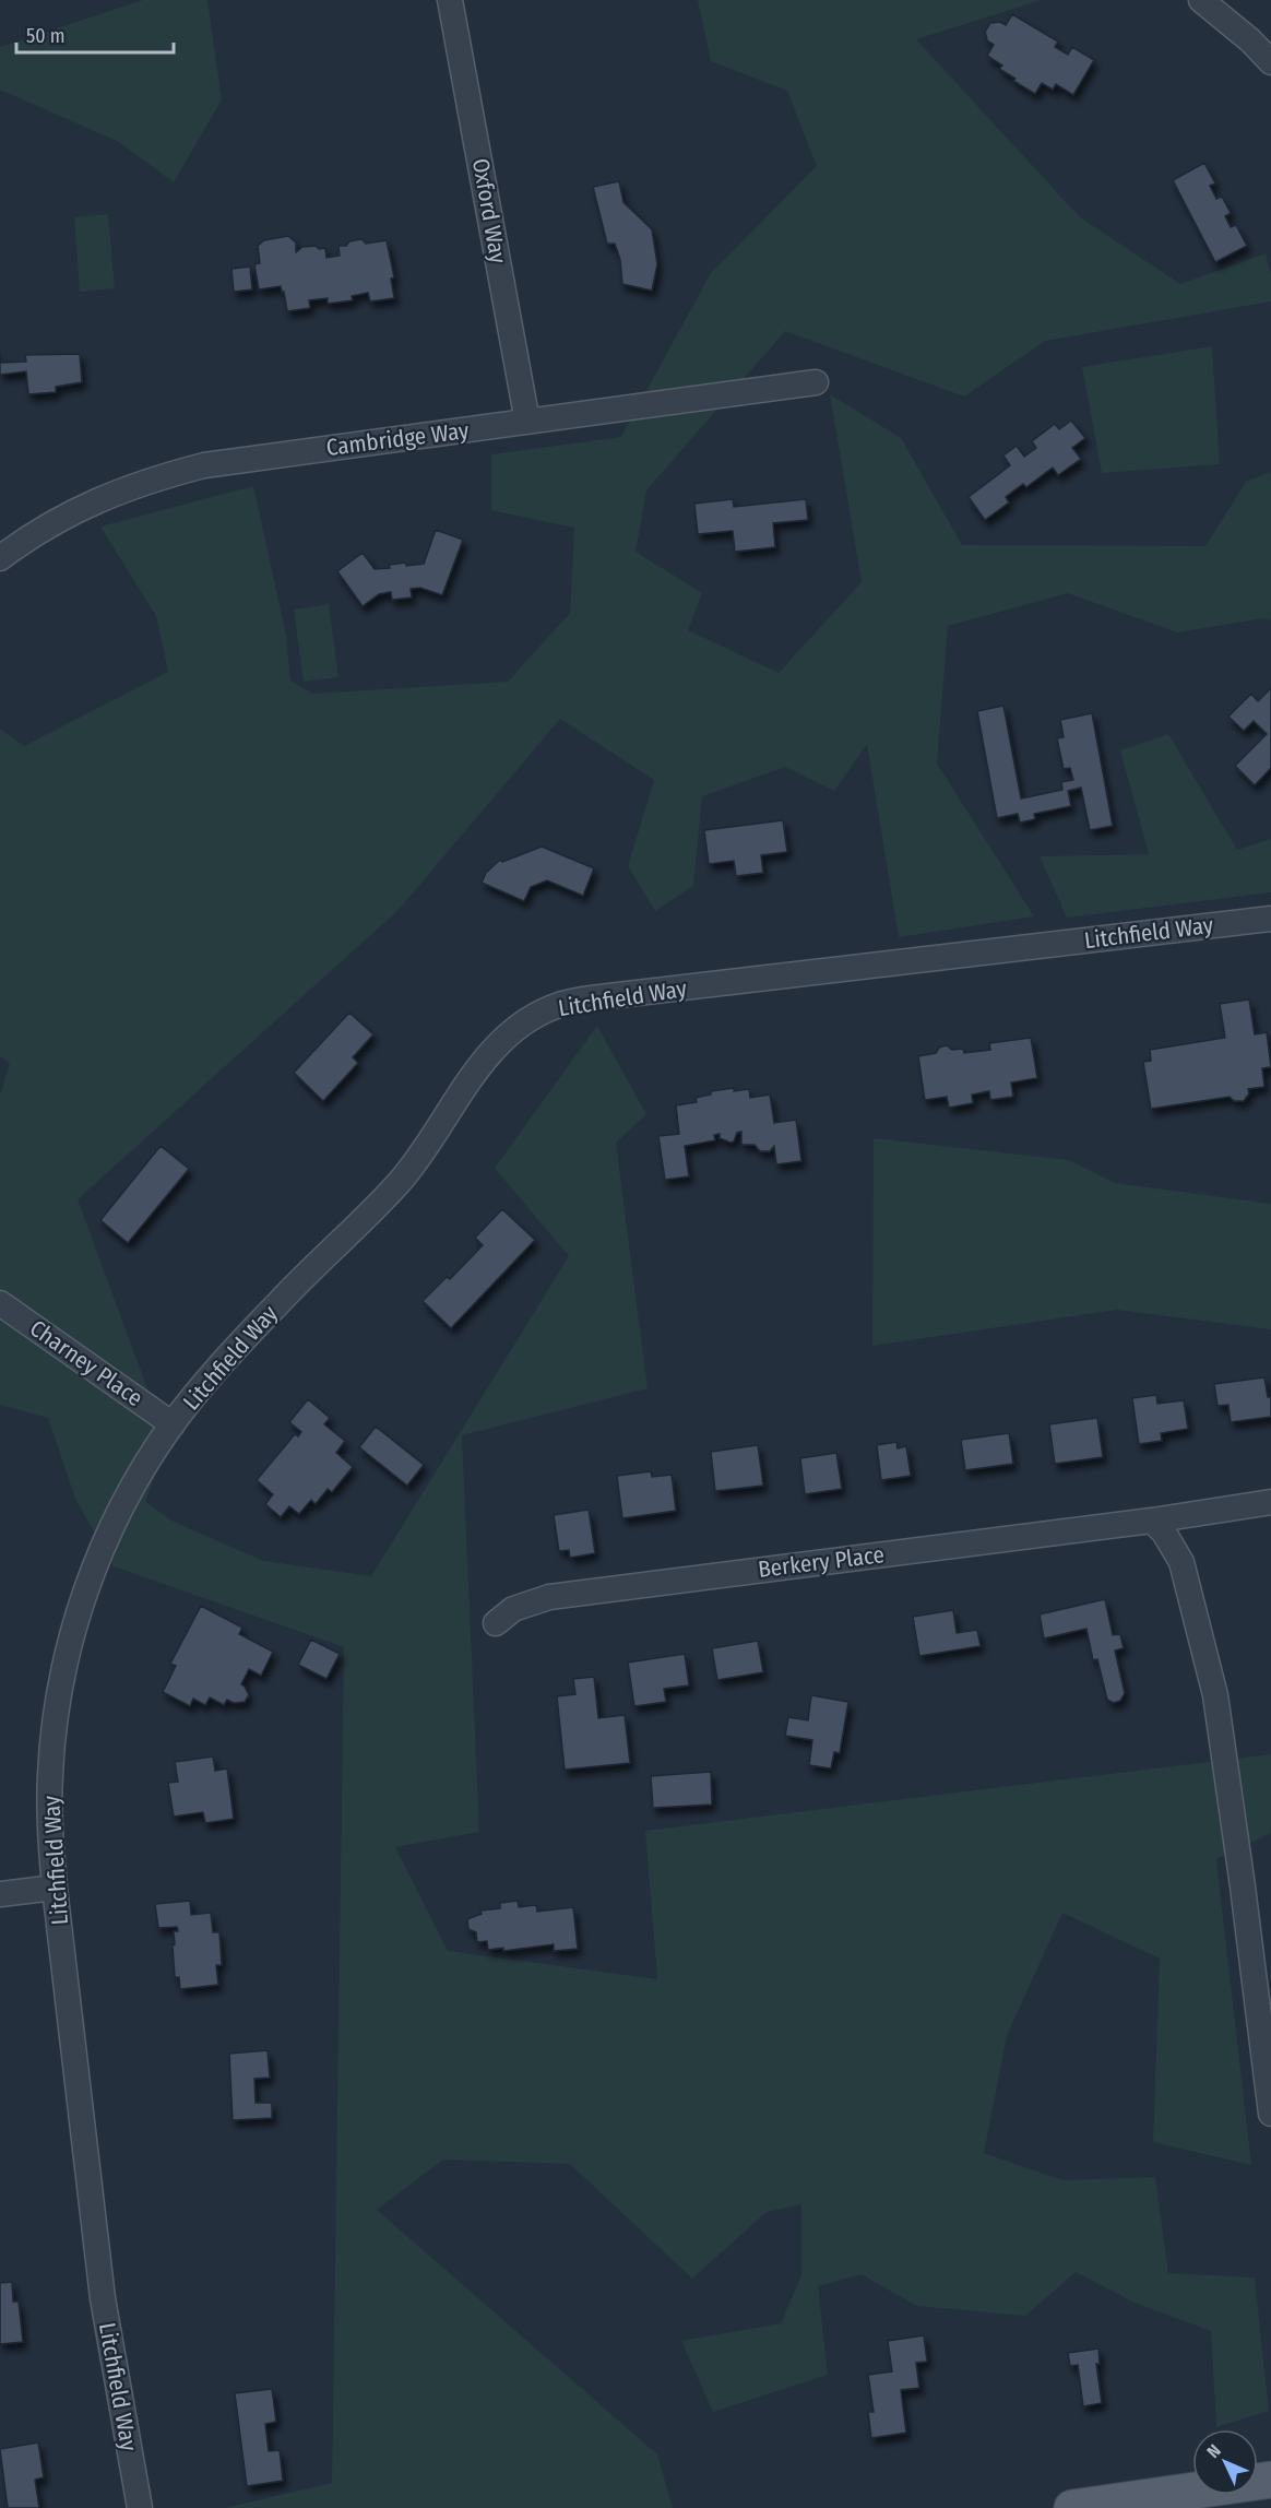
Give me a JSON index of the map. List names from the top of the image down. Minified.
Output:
{"streets":{"street":["Oxford Way","Cambridge Way","Litchfield Way","Charney Place","Berkery Place"]},"crossings":[["Oxford Way","Cambridge Way"],["Litchfield Way","Charney Place"]],"scale_bar":"50 m","north":"top left"}
